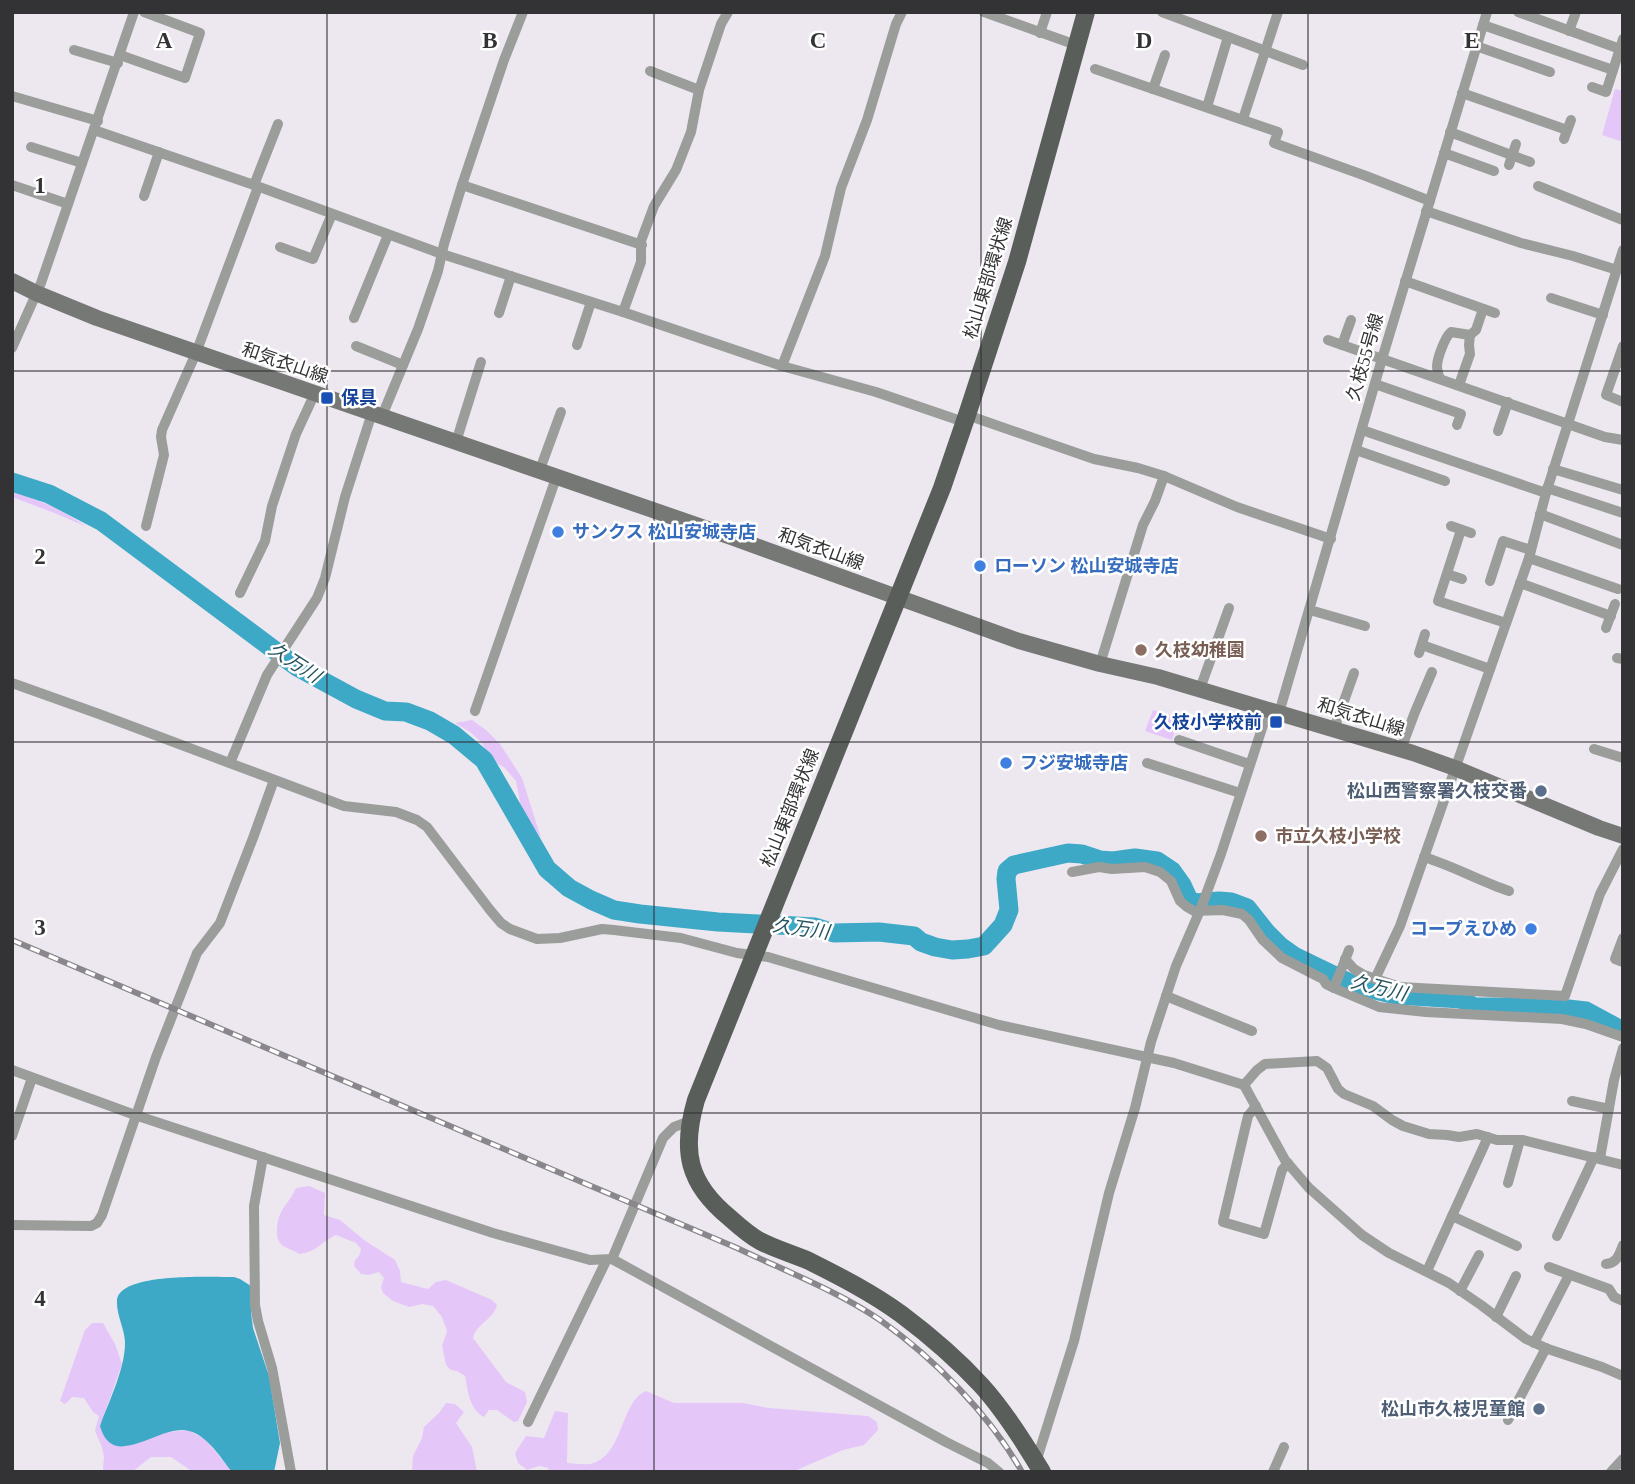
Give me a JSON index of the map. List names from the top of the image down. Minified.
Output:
{"streets":{"main road":["松山東部環状線","和気衣山線"],"street":["久枝55号線"]},"crossings":[["松山東部環状線","久枝55号線"],["松山東部環状線","和気衣山線"],["久枝55号線","和気衣山線"]],"water":["久万川"],"places":{"transit":["保具","久枝小学校前"],"other":["サンクス 松山安城寺店","ローソン 松山安城寺店","久枝幼稚園","フジ安城寺店","松山西警察署久枝交番","市立久枝小学校","コープえひめ","松山市久枝児童館"]},"grid":{"columns":["A","B","C","D","E"],"rows":["1","2","3","4"]}}
